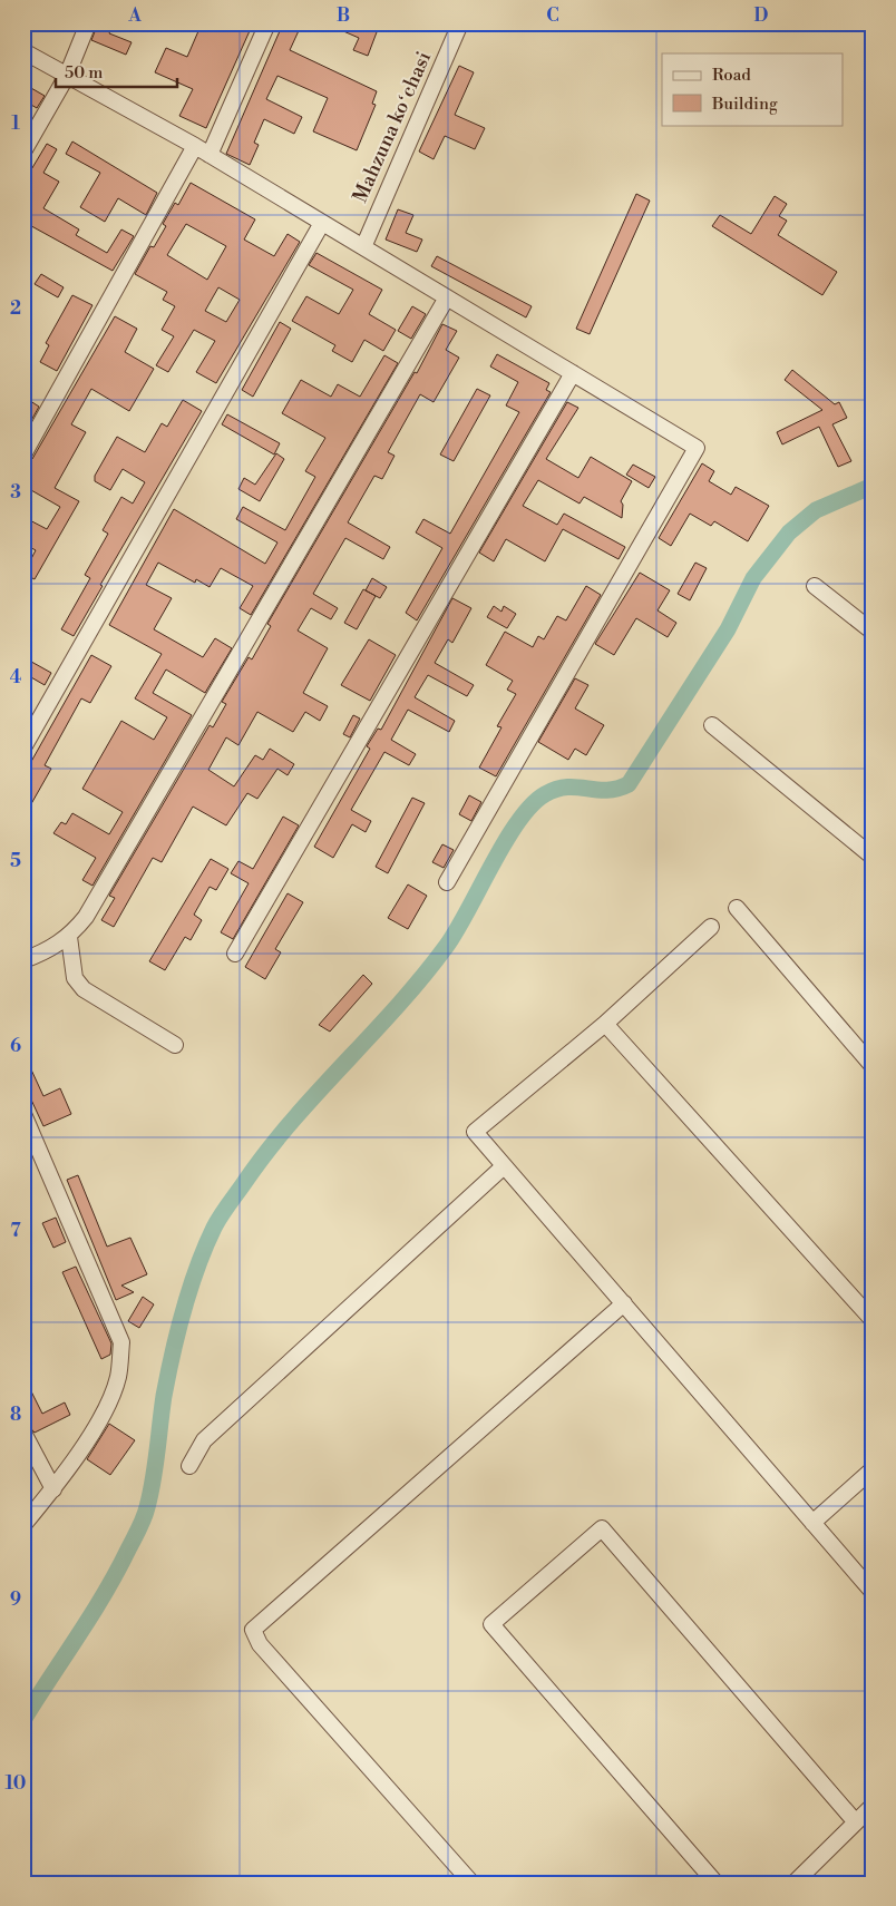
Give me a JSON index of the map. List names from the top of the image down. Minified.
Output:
{"streets":{"street":["Mahzuna koʻchasi"]},"legend":["Road","Building"],"scale_bar":"50 m","grid":{"columns":["A","B","C","D"],"rows":["1","2","3","4","5","6","7","8","9","10"]}}
